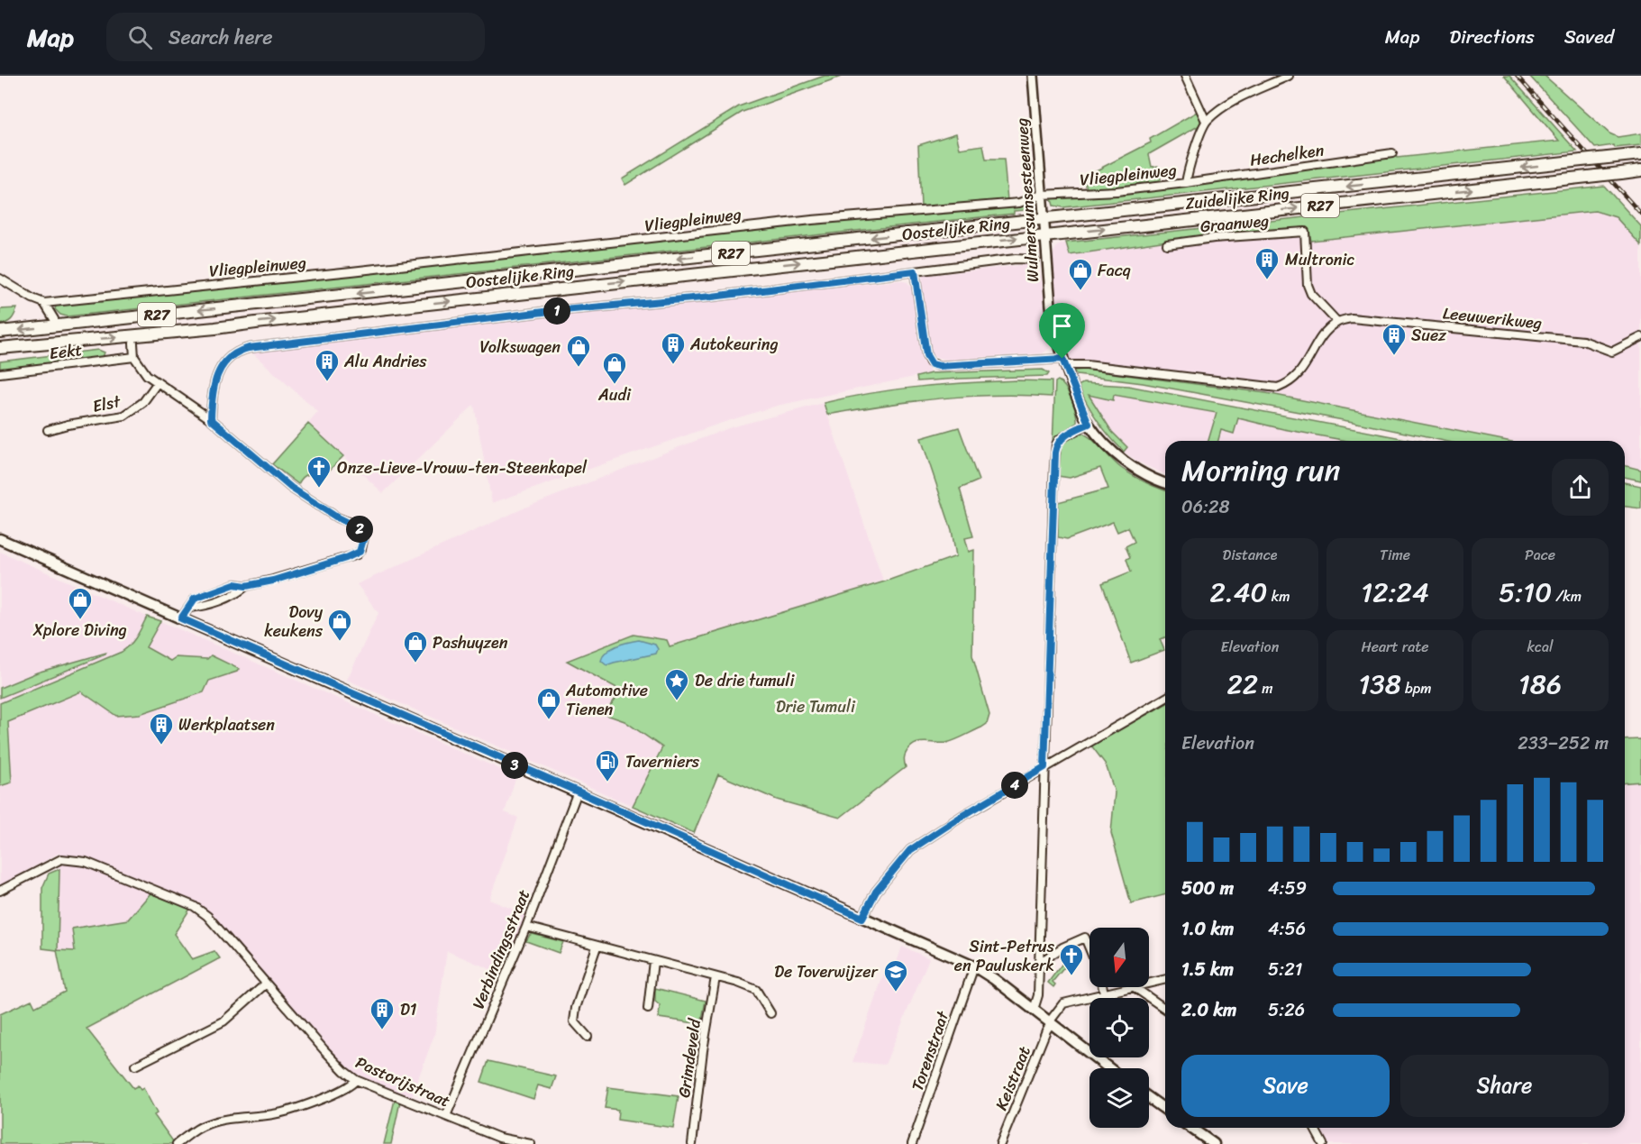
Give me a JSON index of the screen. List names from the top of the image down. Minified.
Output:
{"streets":{"highway":["Zuidelijke Ring","R27","Oostelijke Ring"],"street":["Hechelken","Vliegpleinweg","Wulmersumsesteenweg","Graanweg","Leeuwerikweg","Eekt","Elst","Verbindingsstraat","Torenstraat","Grimdeveld","Keistraat","Pastorijstraat"]},"crossings":[["Hechelken","Vliegpleinweg"],["Vliegpleinweg","Wulmersumsesteenweg"],["Zuidelijke Ring","Wulmersumsesteenweg"],["Zuidelijke Ring","Oostelijke Ring"],["Wulmersumsesteenweg","Oostelijke Ring"],["Graanweg","Leeuwerikweg"],["Verbindingsstraat","Pastorijstraat"]],"parks":["Drie Tumuli"],"places":{"building":["Multronic","Suez","Autokeuring","Alu Andries","Werkplaatsen","D1"],"shop":["Facq","Volkswagen","Audi","Xplore Diving","Dovy keukens","Pashuyzen","Automotive Tienen"],"church":["Onze-Lieve-Vrouw-ten-Steenkapel","Sint-Petrus en Pauluskerk"],"place":["De drie tumuli"],"fuel station":["Taverniers"],"school or university":["De Toverwijzer"]},"north":"bottom","page":{"header":"Map","search":"Search here","nav":["Map","Directions","Saved"],"pins":["1","2","3","4"],"heading":["Morning run","06:28"],"stats":[["Distance","2.40 km"],["Time","12:24"],["Pace","5:10 /km"],["Elevation","22 m"],["Heart rate","138 bpm"],["kcal","186"]],"chart":["Elevation","233–252 m"],"list":[{"name":"500 m","note":"4:59"},{"name":"1.0 km","note":"4:56"},{"name":"1.5 km","note":"5:21"},{"name":"2.0 km","note":"5:26"}],"buttons":["Save","Share"]}}
